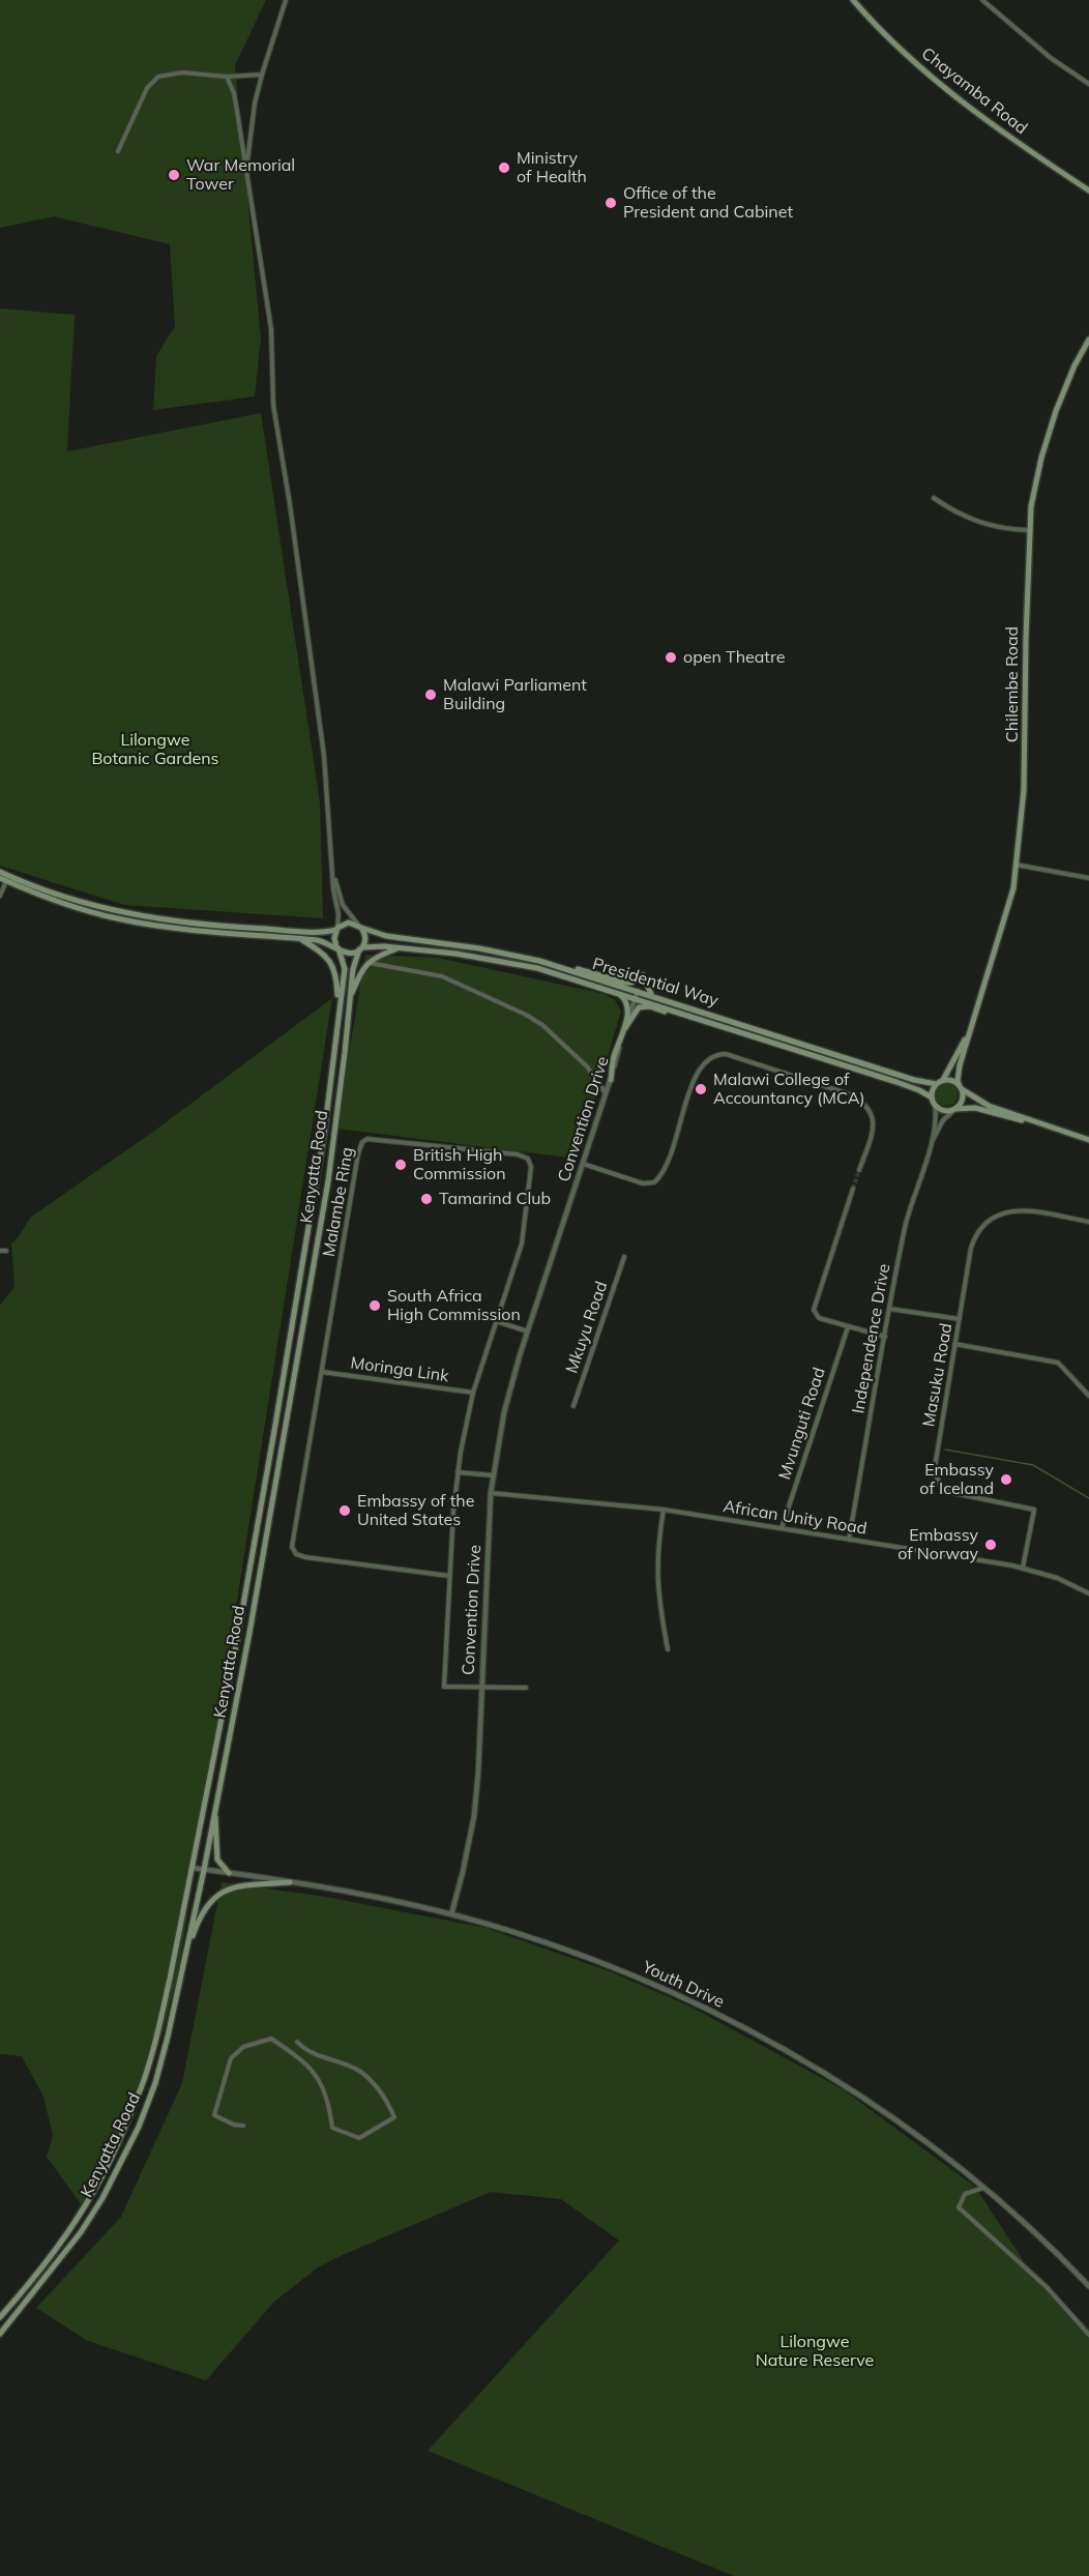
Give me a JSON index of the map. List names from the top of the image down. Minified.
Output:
{"streets":{"main road":["Chayamba Road","Chilembe Road","Presidential Way","Kenyatta Road"],"street":["Convention Drive","Malambe Ring","Mkuyu Road","Independence Drive","Moringa Link","Masuku Road","Mvunguti Road","African Unity Road","Youth Drive"]},"crossings":[["Presidential Way","Convention Drive"],["Presidential Way","Kenyatta Road"],["Presidential Way","Independence Drive"],["Convention Drive","Malambe Ring"],["Convention Drive","African Unity Road"],["Convention Drive","Youth Drive"],["Kenyatta Road","Youth Drive"],["Malambe Ring","Moringa Link"],["Independence Drive","African Unity Road"],["Masuku Road","African Unity Road"],["Mvunguti Road","African Unity Road"]],"parks":["Lilongwe Botanic Gardens","Lilongwe Nature Reserve"],"places":["Ministry of Health","War Memorial Tower","Office of the President and Cabinet","open Theatre","Malawi Parliament Building","Malawi College of Accountancy (MCA)","British High Commission","Tamarind Club","South Africa High Commission","Embassy of Iceland","Embassy of the United States","Embassy of Norway"]}
